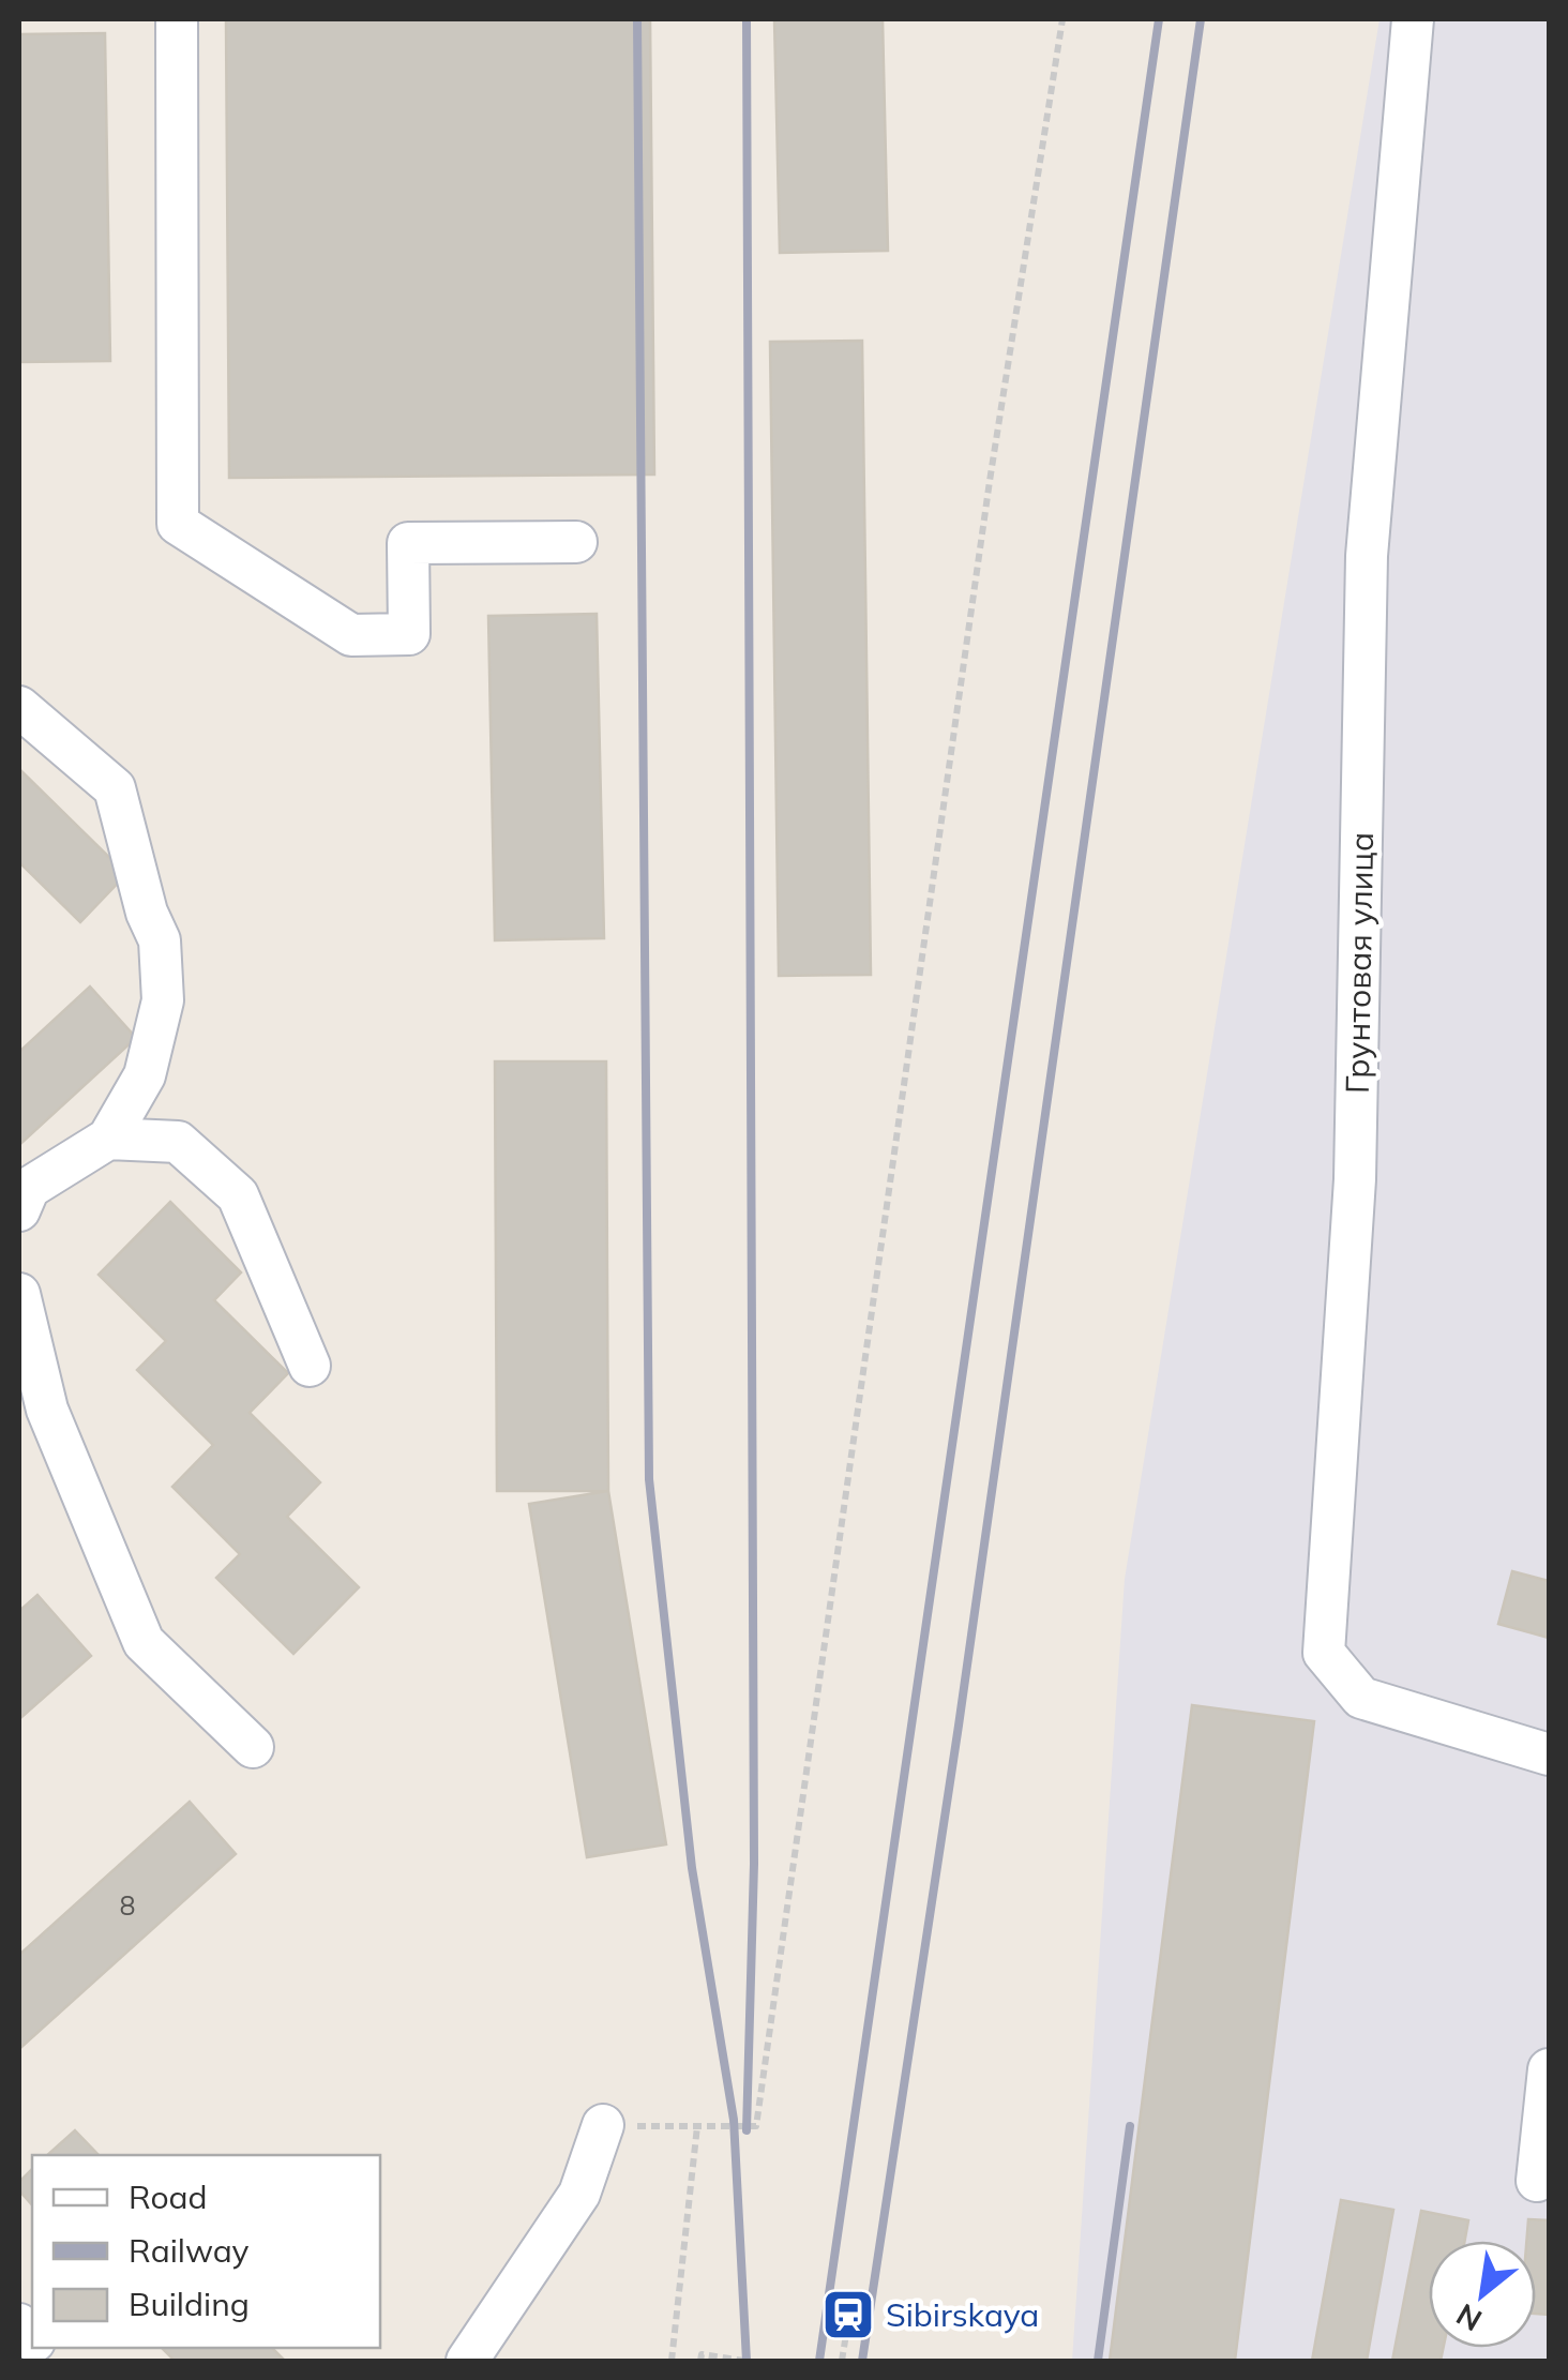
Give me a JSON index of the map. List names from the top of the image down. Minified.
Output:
{"streets":{"street":["Грунтовая улица"]},"places":{"station":["Sibirskaya"]},"house_numbers":["8"],"legend":["Road","Railway","Building"],"north":"bottom left"}
